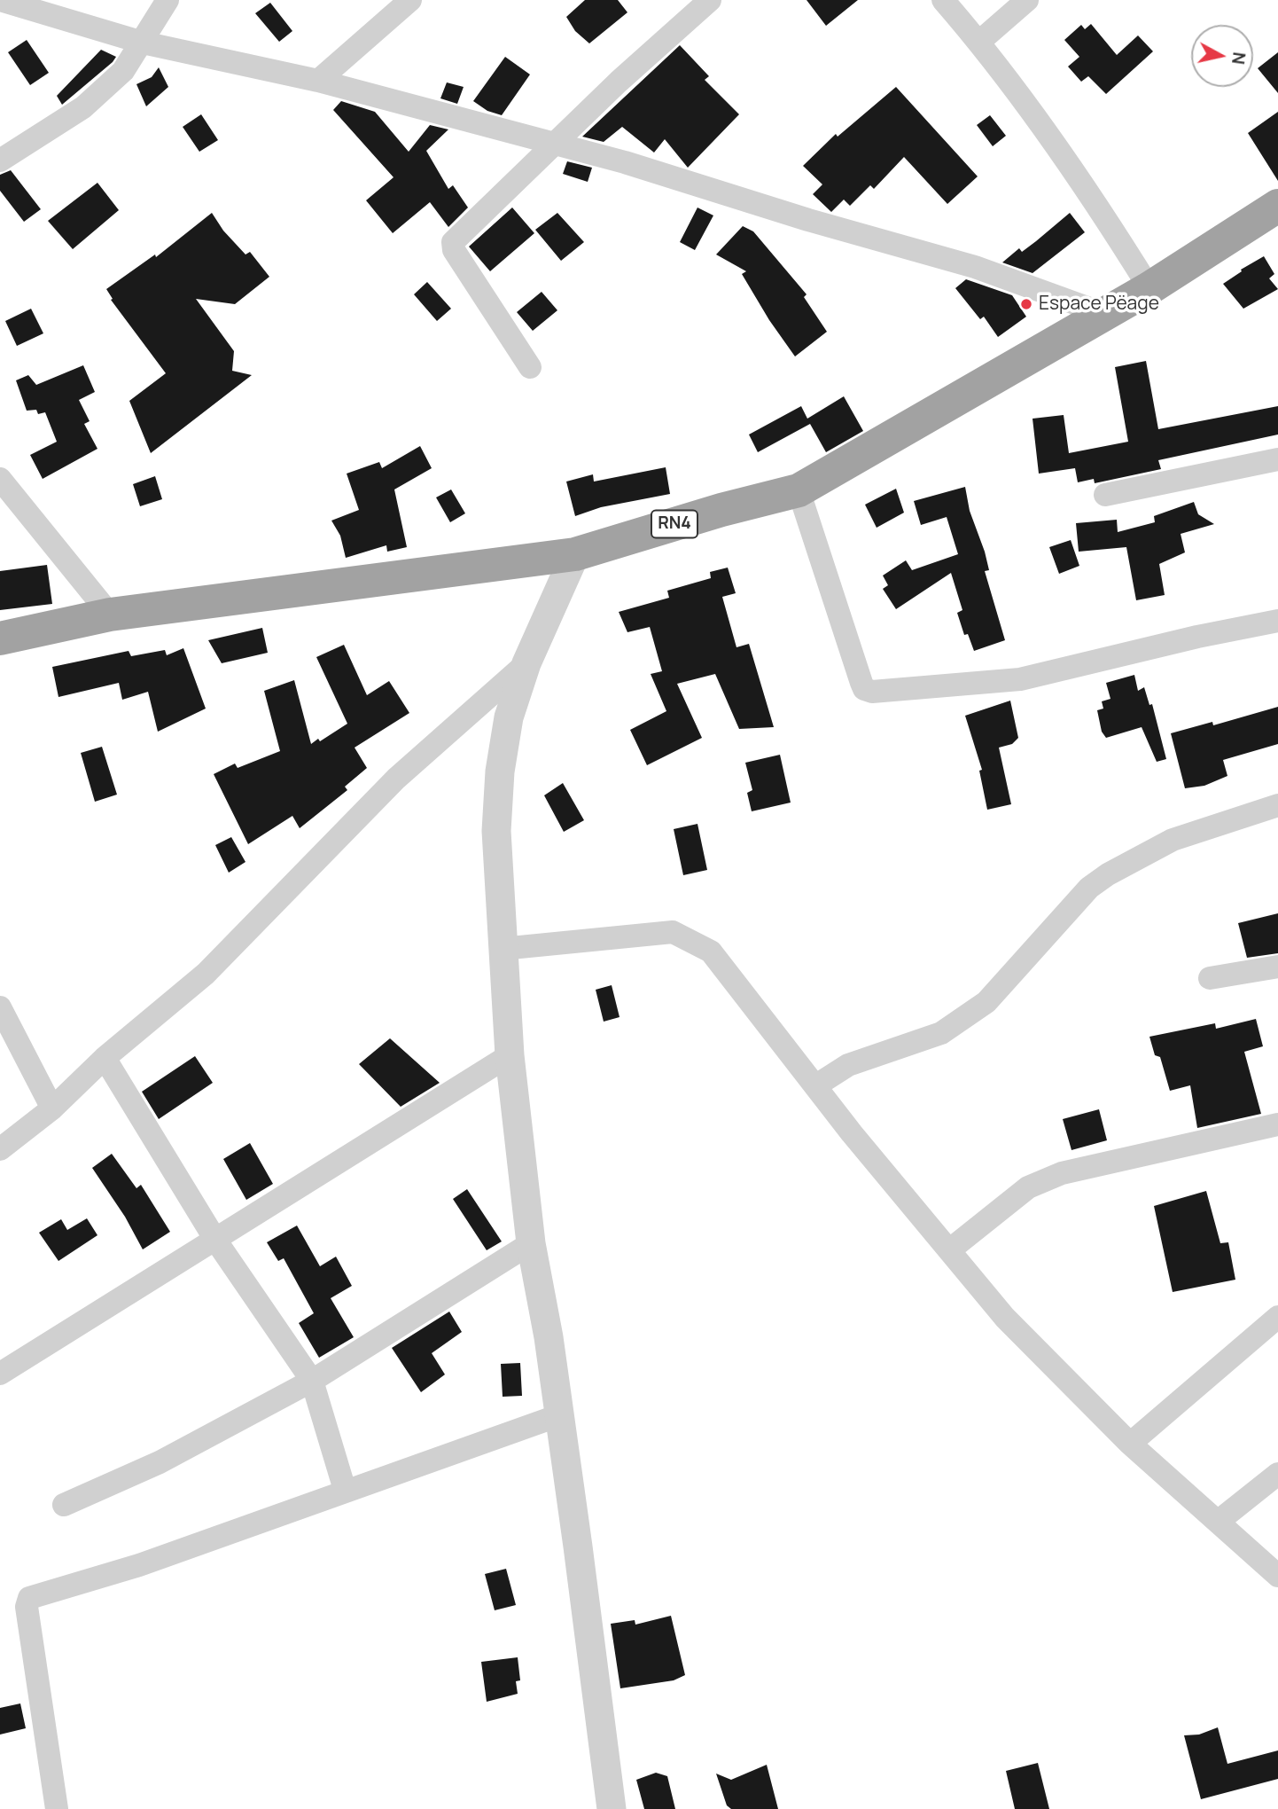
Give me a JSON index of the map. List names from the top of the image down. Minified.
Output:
{"streets":{"highway":["RN4"]},"places":["Espace Pëage"],"north":"right"}
